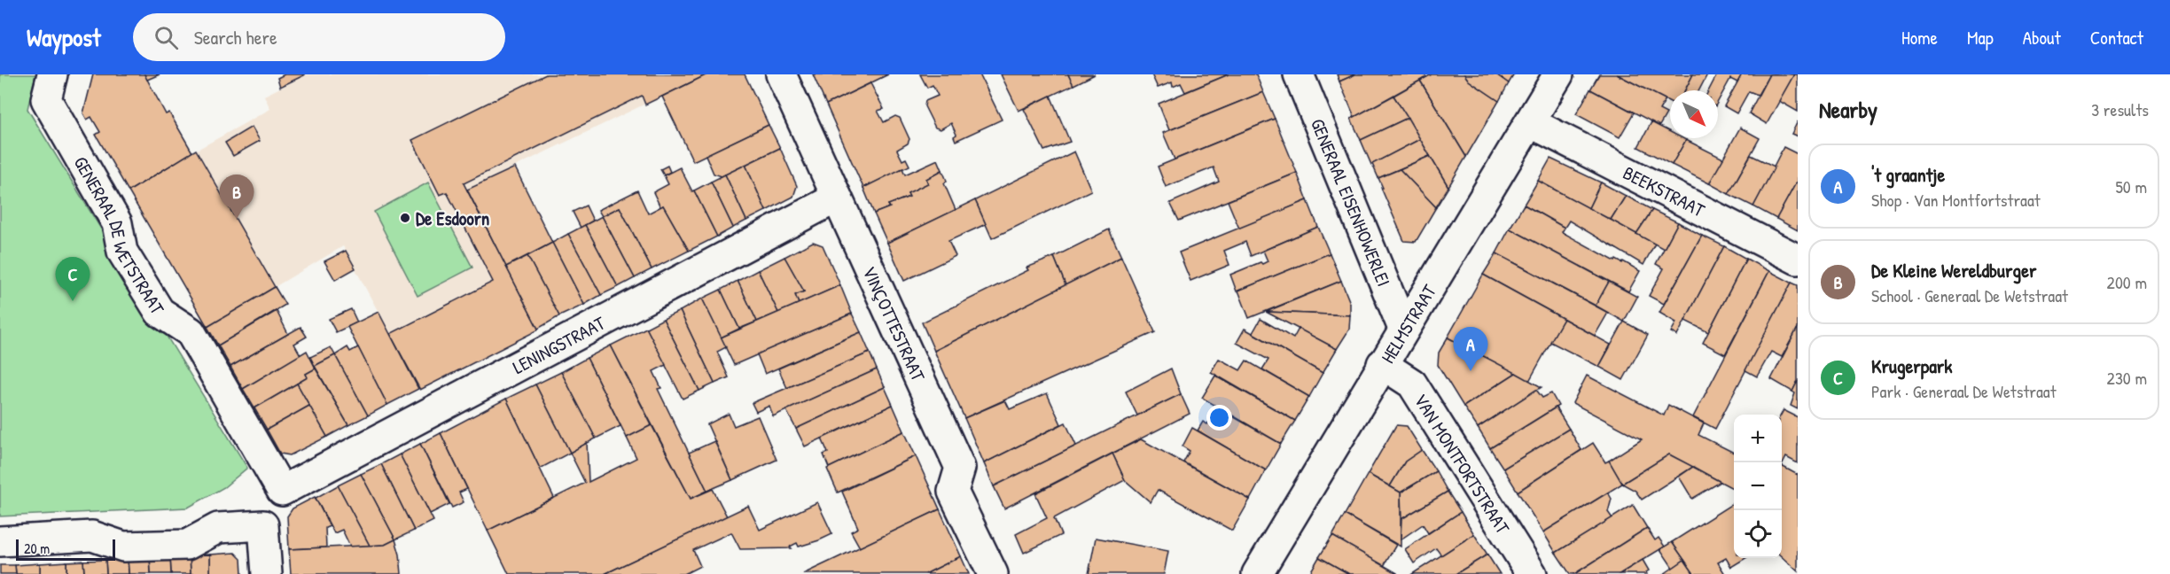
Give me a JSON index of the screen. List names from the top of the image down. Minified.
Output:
{"streets":{"street":["BEEKSTRAAT","GENERAAL EISENHOWERLEI","GENERAAL DE WETSTRAAT","VINÇOTTESTRAAT","HELMSTRAAT","LENINGSTRAAT","VAN MONTFORTSTRAAT"]},"crossings":[["BEEKSTRAAT","HELMSTRAAT"],["GENERAAL EISENHOWERLEI","HELMSTRAAT"],["GENERAAL DE WETSTRAAT","LENINGSTRAAT"],["VINÇOTTESTRAAT","LENINGSTRAAT"],["HELMSTRAAT","VAN MONTFORTSTRAAT"]],"places":["De Esdoorn"],"scale_bar":"20 m","north":"bottom right","page":{"header":"Waypost","search":"Search here","nav":["Home","Map","About","Contact"],"heading":["Nearby","3 results"],"list":[{"mark":"A","name":"'t graantje","note":"Shop · Van Montfortstraat","value":"50 m"},{"mark":"B","name":"De Kleine Wereldburger","note":"School · Generaal De Wetstraat","value":"200 m"},{"mark":"C","name":"Krugerpark","note":"Park · Generaal De Wetstraat","value":"230 m"}],"pins":["B","C","A"],"map_buttons":["+","−"],"scale":"20 m"}}
